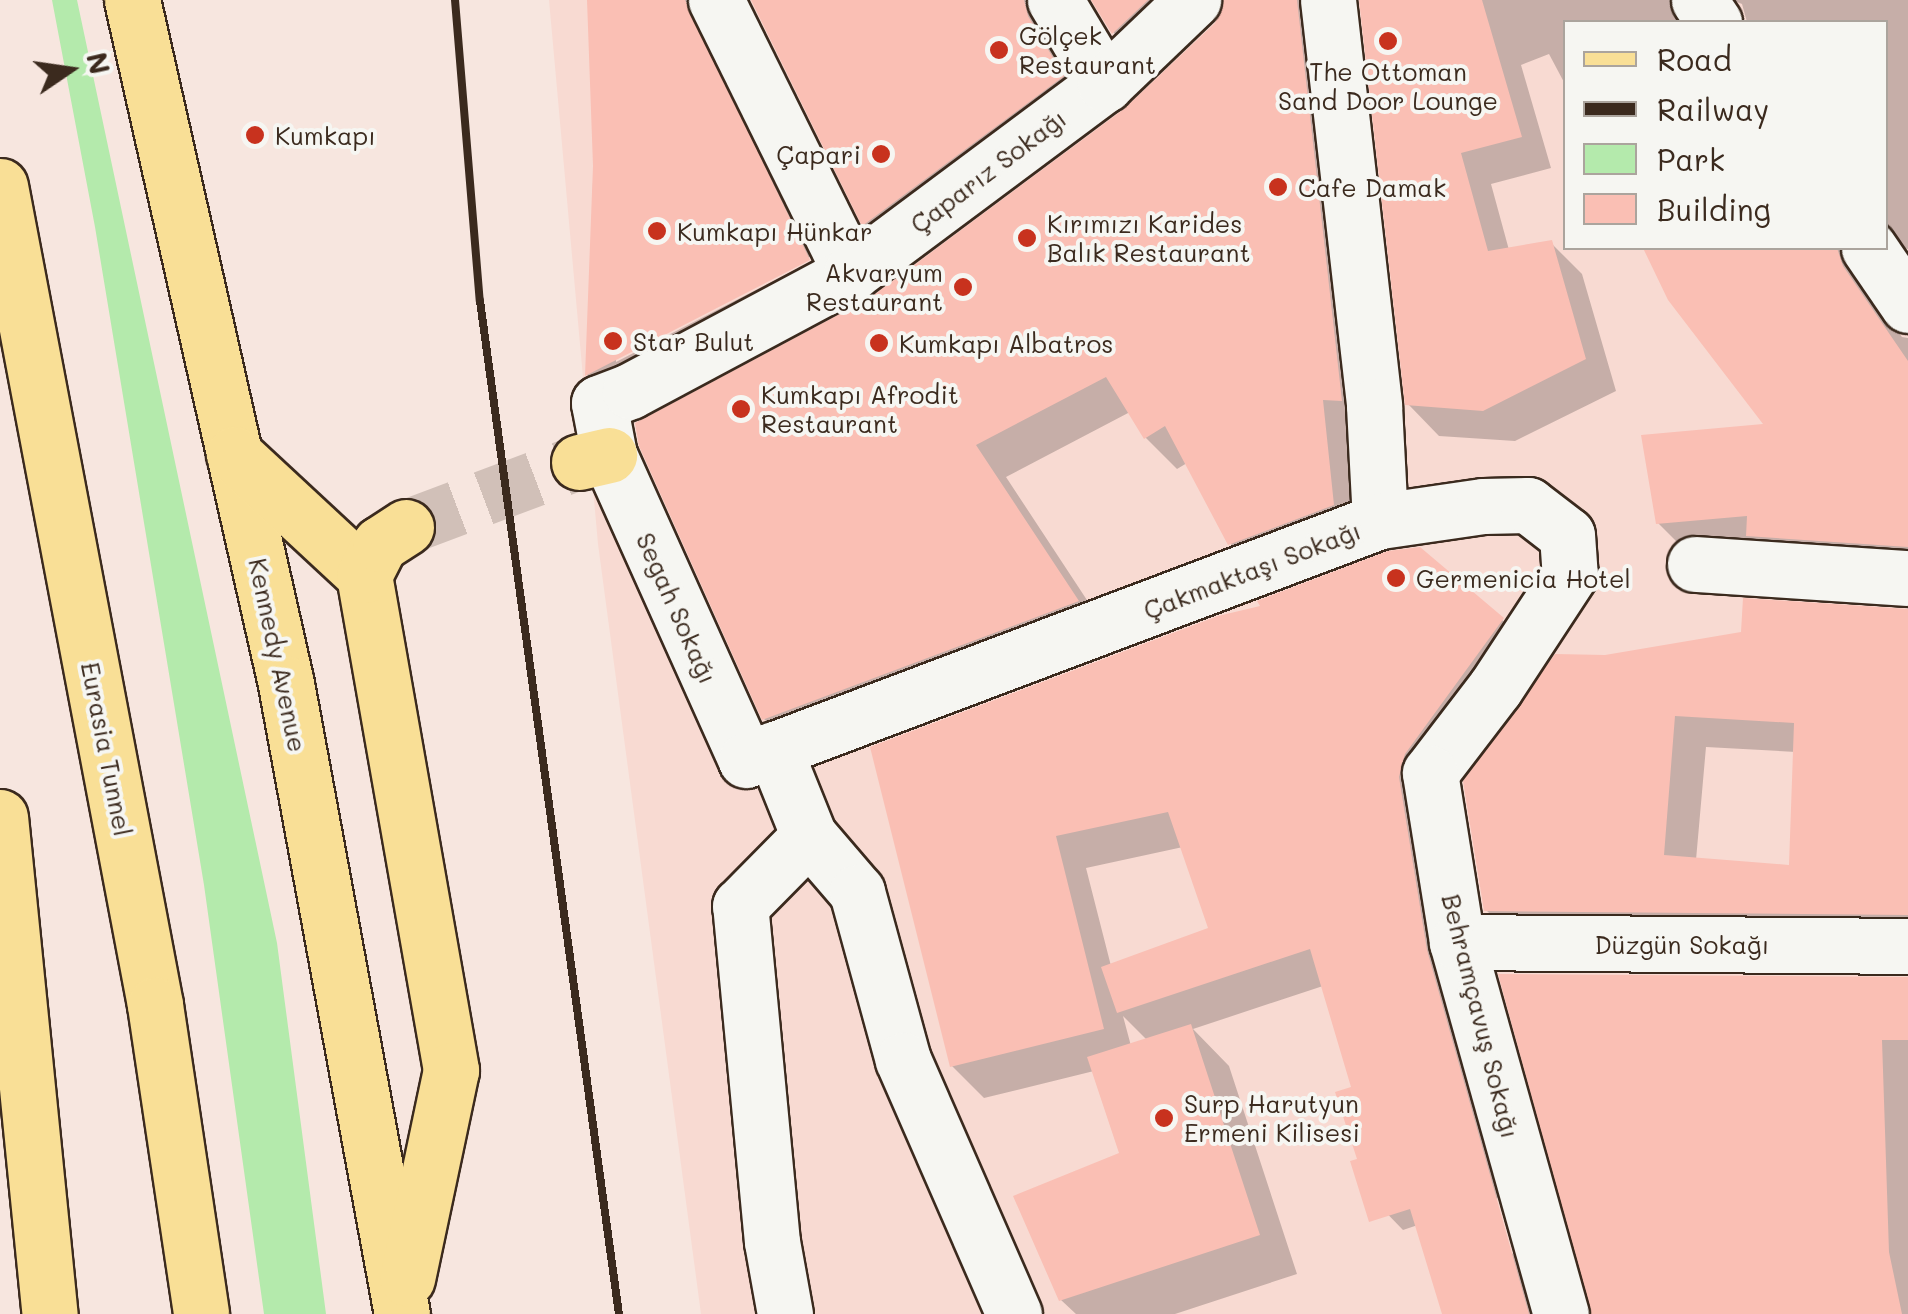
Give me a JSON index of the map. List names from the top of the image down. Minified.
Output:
{"streets":{"main road":["Kennedy Avenue","Eurasia Tunnel"],"street":["Çaparız Sokağı","Çakmaktaşı Sokağı","Segah Sokağı","Düzgün Sokağı","Behramçavuş Sokağı"]},"crossings":[["Çaparız Sokağı","Segah Sokağı"],["Çakmaktaşı Sokağı","Segah Sokağı"],["Çakmaktaşı Sokağı","Behramçavuş Sokağı"],["Düzgün Sokağı","Behramçavuş Sokağı"]],"places":["The Ottoman Sand Door Lounge","Gölçek Restaurant","Kumkapı","Çapari","Cafe Damak","Kumkapı Hünkar","Kırımızı Karides Balık Restaurant","Akvaryum Restaurant","Star Bulut","Kumkapı Albatros","Kumkapı Afrodit Restaurant","Germenicia Hotel","Surp Harutyun Ermeni Kilisesi"],"legend":["Road","Railway","Park","Building"],"north":"right"}
